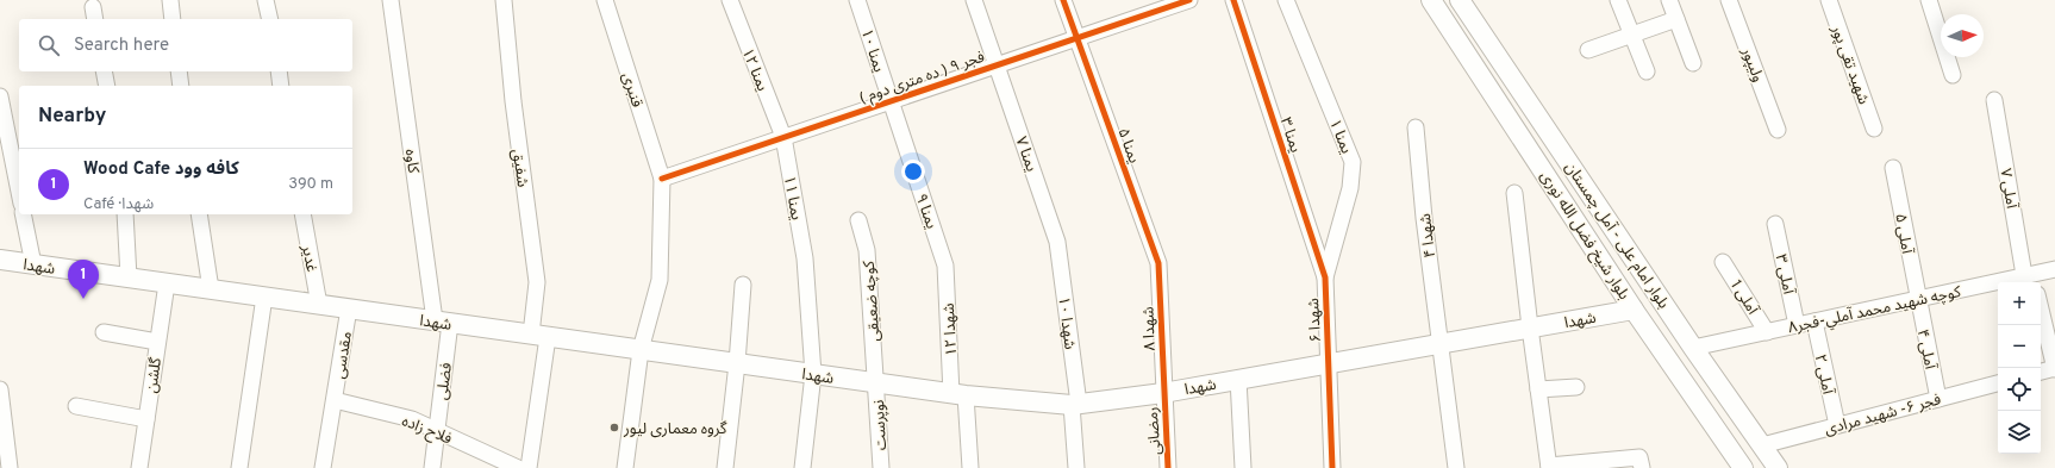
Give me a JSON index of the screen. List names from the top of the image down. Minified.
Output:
{"streets":{"main road":["بلوار شیخ فضل الله نوری","بلوار امام علی - آمل چمستان","شهدا"],"street":["یمنا ۱۰","ولیپور","شهید تقی پور","یمنا ۱۲","فجر ۹ ( ده متری دوم )","قنبری","یمنا ۳","یمنا ۱","یمنا ۵","یمنا ۷","کاوه","شفیق","آملی ۷","یمنا ۱۱","یمنا ۹","آملی ۵","شهدا ۴","غدیر","آملی ۳","آملی 1","کوچه ضعیقی","كوچه شهيد محمد آملي-فجر۸","شهدا ۶","شهدا ۱۰","شهدا ۸","شهدا ۱۲","آملی ۴","مقدسی","آملی ۲","گلشن","فضلی","فجر ۶- شهید مرادی","نوپرست","فلاح زاده","رمضانی"]},"crossings":[["یمنا ۱۰","فجر ۹ ( ده متری دوم )"],["یمنا ۱۰","یمنا ۹"],["یمنا ۱۲","فجر ۹ ( ده متری دوم )"],["یمنا ۱۲","یمنا ۱۱"],["فجر ۹ ( ده متری دوم )","قنبری"],["فجر ۹ ( ده متری دوم )","یمنا ۵"],["فجر ۹ ( ده متری دوم )","یمنا ۷"],["فجر ۹ ( ده متری دوم )","یمنا ۱۱"],["فجر ۹ ( ده متری دوم )","یمنا ۹"],["یمنا ۳","یمنا ۱"],["یمنا ۳","شهدا ۶"],["یمنا ۱","شهدا ۶"],["یمنا ۵","شهدا ۸"],["یمنا ۷","شهدا ۱۰"],["کاوه","شهدا"],["کاوه","فضلی"],["شفیق","شهدا"],["آملی ۷","كوچه شهيد محمد آملي-فجر۸"],["یمنا ۱۱","شهدا"],["یمنا ۹","شهدا ۱۲"],["آملی ۵","كوچه شهيد محمد آملي-فجر۸"],["آملی ۵","آملی ۴"],["بلوار شیخ فضل الله نوری","شهدا"],["بلوار امام علی - آمل چمستان","كوچه شهيد محمد آملي-فجر۸"],["بلوار امام علی - آمل چمستان","فجر ۶- شهید مرادی"],["شهدا ۴","شهدا"],["غدیر","شهدا"],["شهدا","کوچه ضعیقی"],["شهدا","شهدا ۶"],["شهدا","شهدا ۱۰"],["شهدا","شهدا ۸"],["شهدا","شهدا ۱۲"],["شهدا","مقدسی"],["شهدا","گلشن"],["شهدا","فضلی"],["شهدا","نوپرست"],["شهدا","رمضانی"],["آملی ۳","كوچه شهيد محمد آملي-فجر۸"],["آملی 1","كوچه شهيد محمد آملي-فجر۸"],["کوچه ضعیقی","نوپرست"],["كوچه شهيد محمد آملي-فجر۸","آملی ۴"],["كوچه شهيد محمد آملي-فجر۸","آملی ۲"],["شهدا ۸","رمضانی"],["آملی ۴","فجر ۶- شهید مرادی"],["مقدسی","فلاح زاده"],["آملی ۲","فجر ۶- شهید مرادی"],["فضلی","فلاح زاده"]],"places":["گروه معماری لیور"],"north":"right","page":{"search":"Search here","heading":"Nearby","list":[{"mark":"1","name":"Wood Cafe کافه وود","note":"Café · شهدا","value":"390 m"}],"pins":"1","map_buttons":["+","−"]}}
